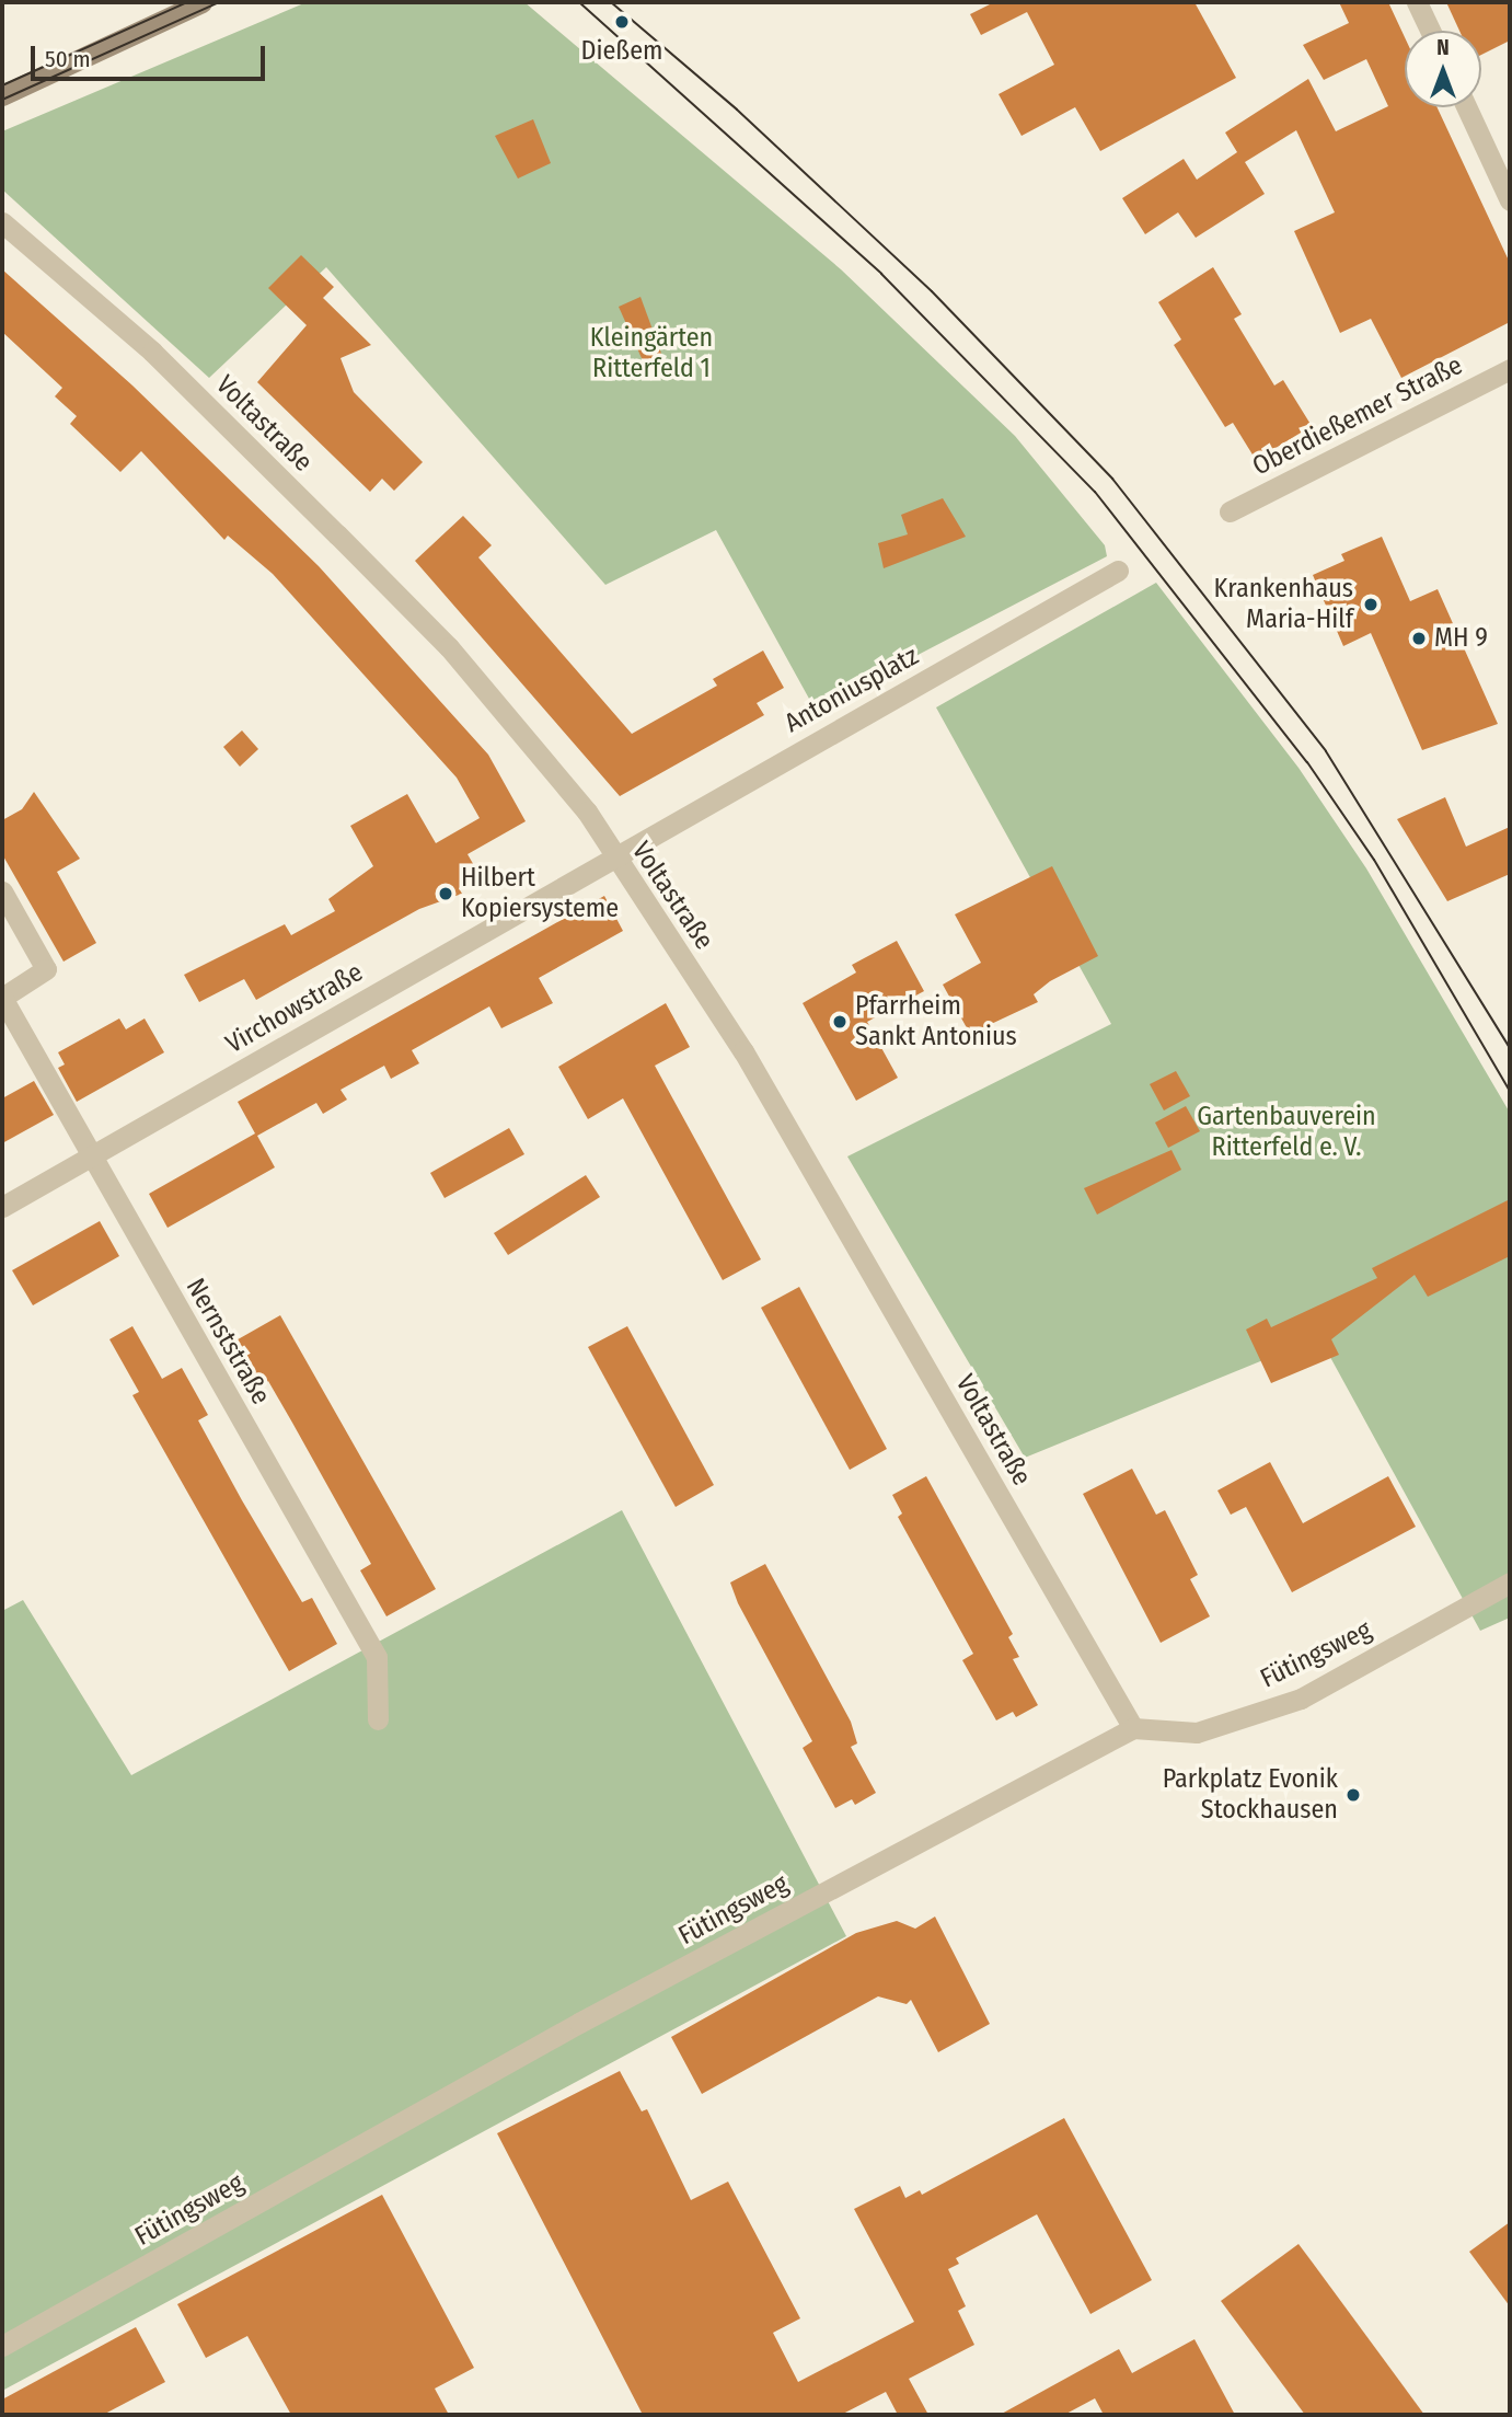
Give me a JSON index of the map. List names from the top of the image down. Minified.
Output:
{"streets":{"street":["Oberdießemer Straße","Voltastraße","Antoniusplatz","Virchowstraße","Nernststraße","Fütingsweg"]},"crossings":[["Voltastraße","Antoniusplatz"],["Voltastraße","Virchowstraße"],["Voltastraße","Fütingsweg"],["Antoniusplatz","Virchowstraße"],["Virchowstraße","Nernststraße"]],"parks":["Kleingärten Ritterfeld 1","Gartenbauverein Ritterfeld e. V."],"places":["Dießem","Krankenhaus Maria-Hilf","MH 9","Hilbert Kopiersysteme","Pfarrheim Sankt Antonius","Parkplatz Evonik Stockhausen"],"scale_bar":"50 m","north":"top"}
